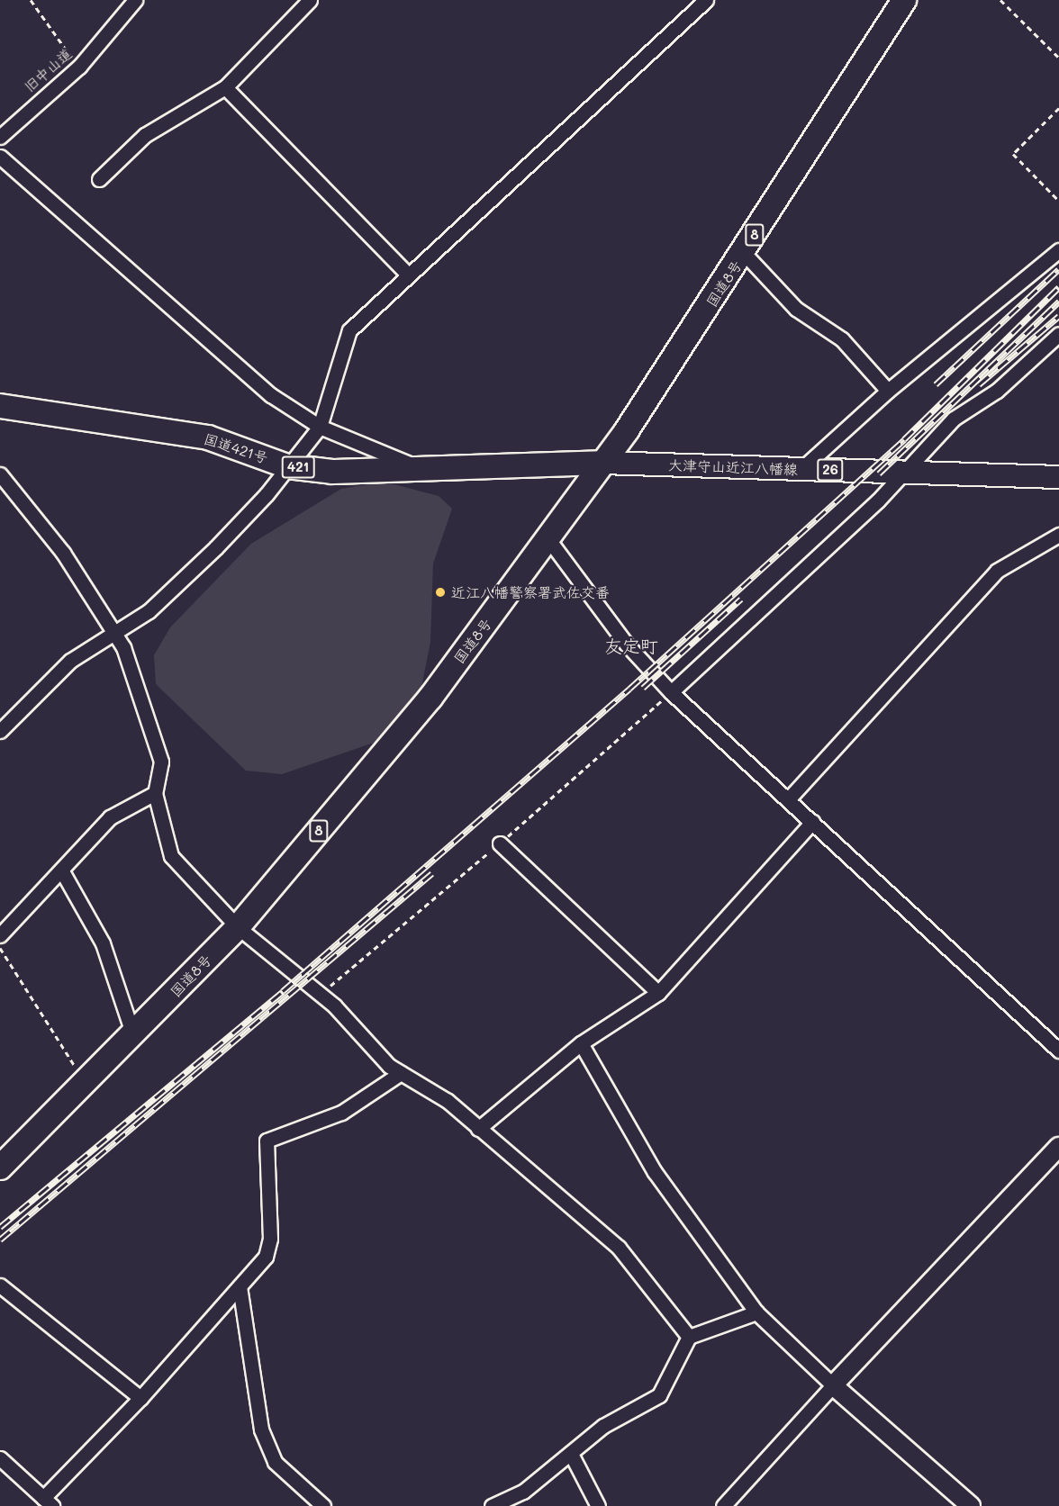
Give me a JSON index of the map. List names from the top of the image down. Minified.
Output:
{"streets":{"highway":["8","国道8号","国道421号","421"],"main road":["大津守山近江八幡線","26"],"street":["旧中山道"]},"crossings":[["国道8号","国道421号"],["国道8号","大津守山近江八幡線"],["国道421号","大津守山近江八幡線"]],"districts":["友定町"],"places":["近江八幡警察署武佐交番"]}
